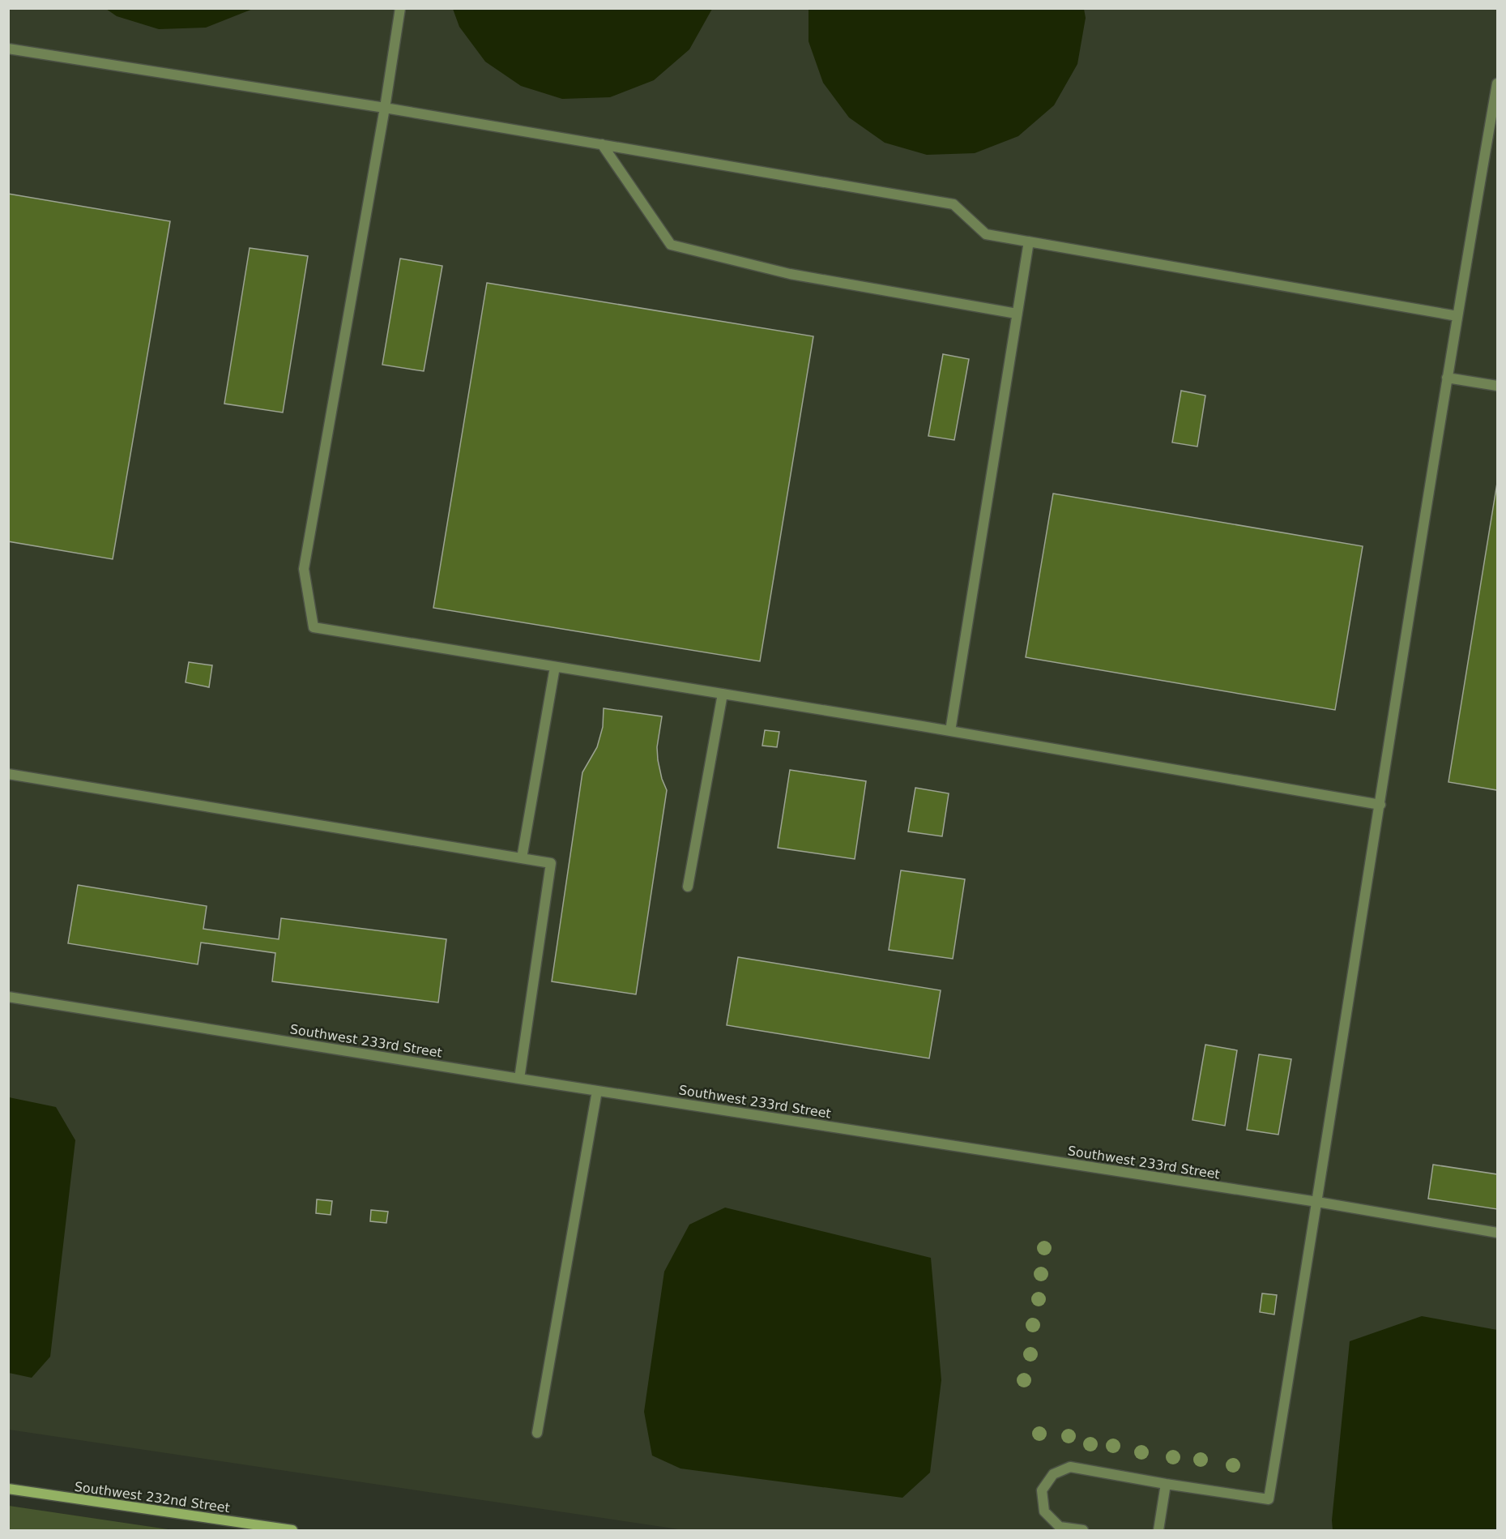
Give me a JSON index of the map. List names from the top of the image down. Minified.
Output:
{"streets":{"street":["Southwest 232nd Street"],"lane":["Southwest 233rd Street"]}}
